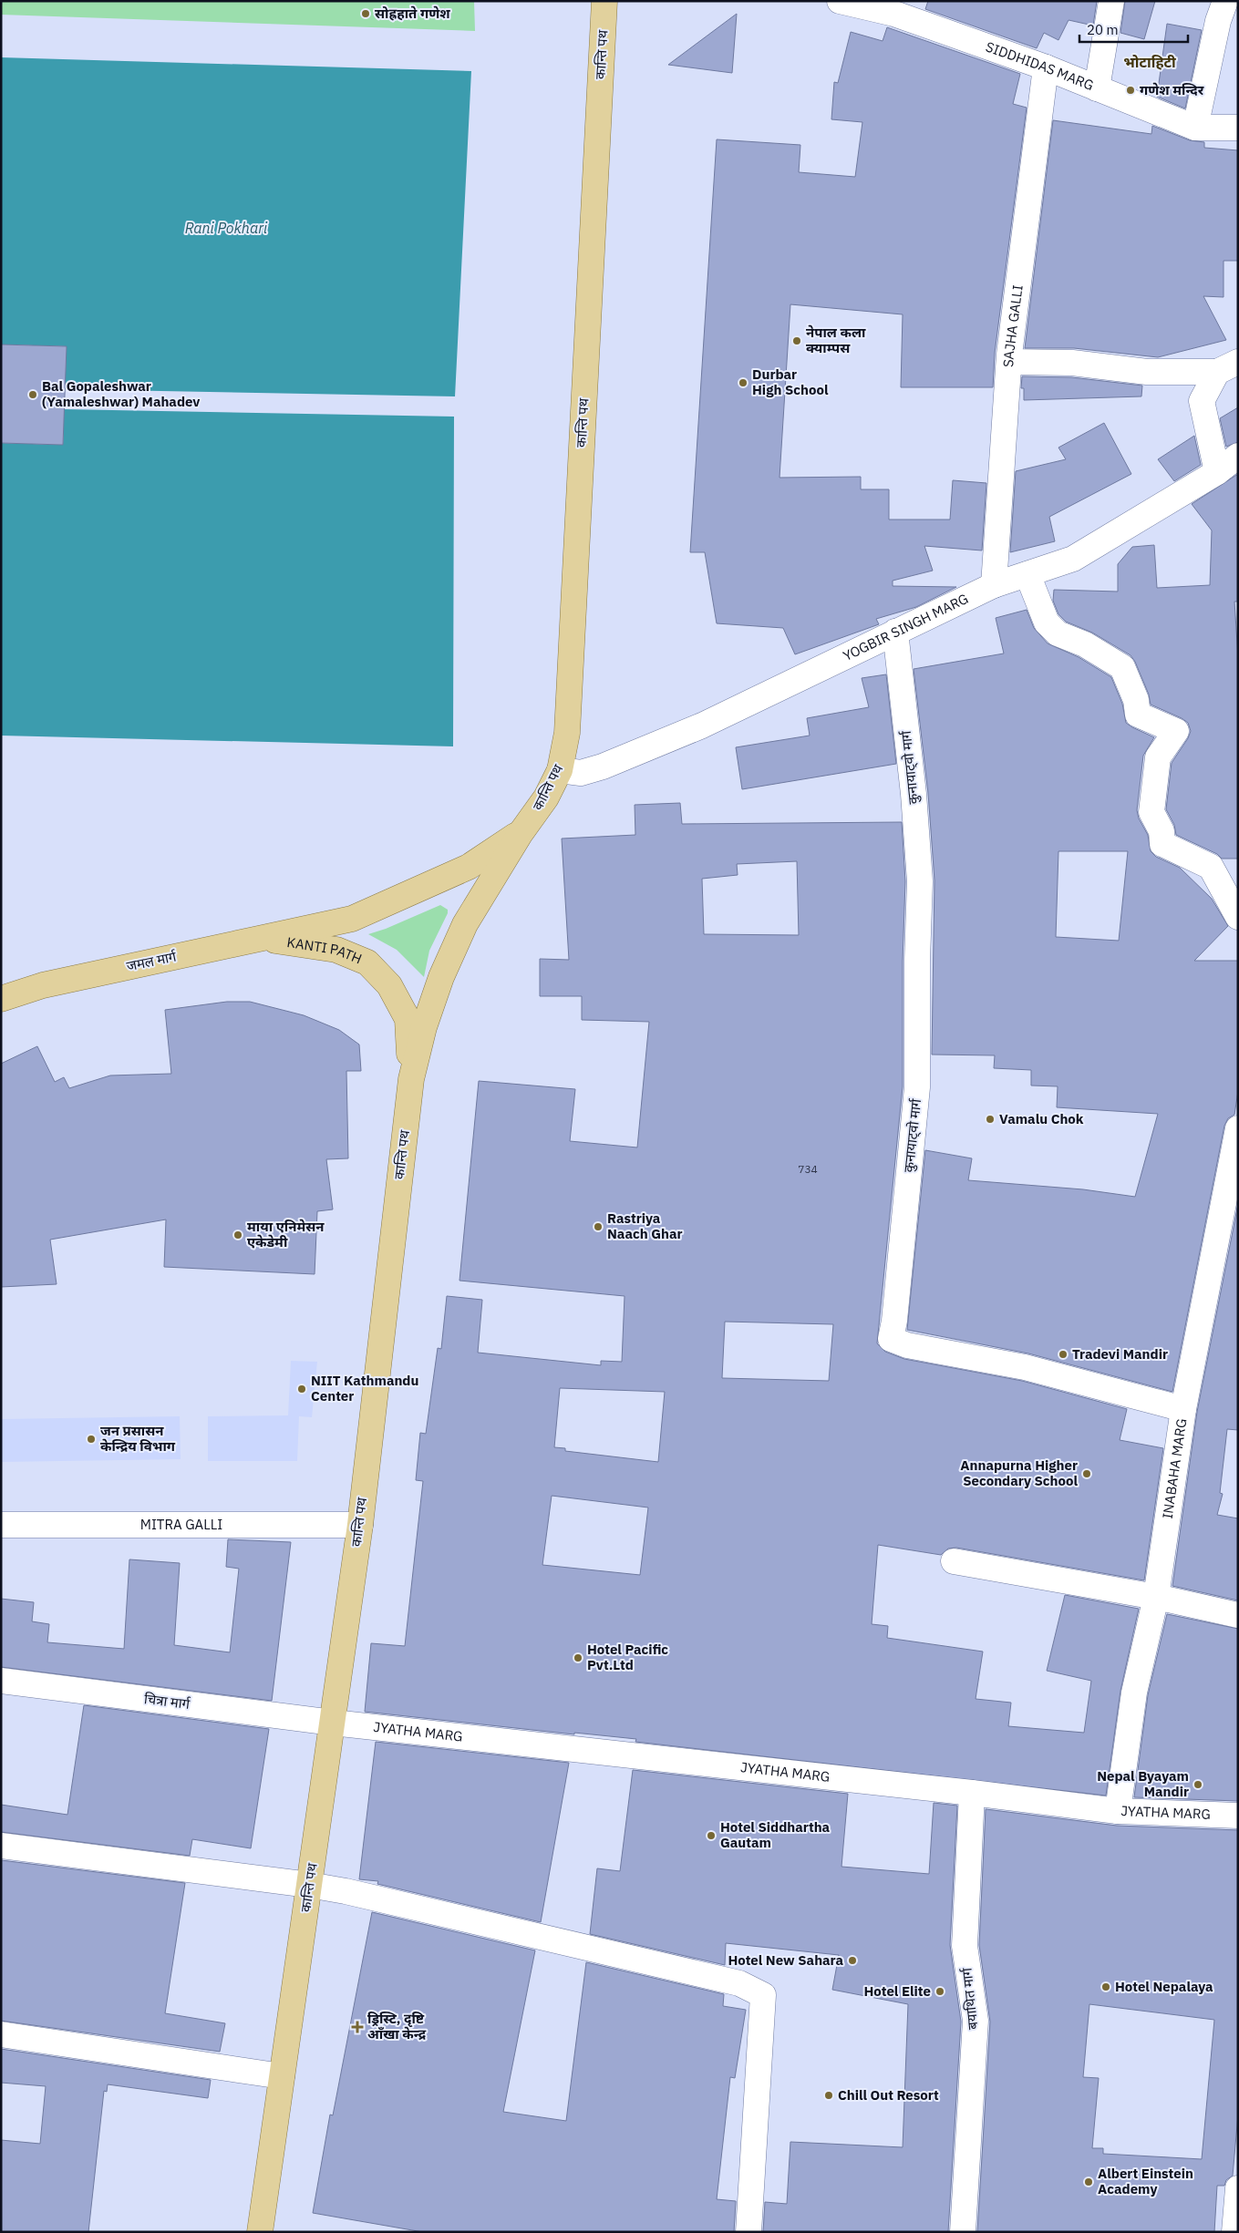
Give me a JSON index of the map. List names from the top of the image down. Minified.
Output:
{"streets":{"main road":["कान्ति पथ","KANTI PATH","जमल मार्ग"],"street":["SIDDHIDAS MARG","SAJHA GALLI","YOGBIR SINGH MARG","कुनायाट्वो मार्ग","INABAHA MARG","MITRA GALLI","चित्रा मार्ग","JYATHA MARG","बयाथित मार्ग"]},"crossings":[["कान्ति पथ","YOGBIR SINGH MARG"],["कान्ति पथ","KANTI PATH"],["कान्ति पथ","जमल मार्ग"],["कान्ति पथ","MITRA GALLI"],["कान्ति पथ","चित्रा मार्ग"],["कान्ति पथ","JYATHA MARG"],["SIDDHIDAS MARG","SAJHA GALLI"],["SAJHA GALLI","YOGBIR SINGH MARG"],["YOGBIR SINGH MARG","कुनायाट्वो मार्ग"],["कुनायाट्वो मार्ग","INABAHA MARG"],["KANTI PATH","जमल मार्ग"],["INABAHA MARG","JYATHA MARG"],["चित्रा मार्ग","JYATHA MARG"],["JYATHA MARG","बयाथित मार्ग"]],"districts":["भोटाहिटी"],"water":["Rani Pokhari"],"places":{"other":["सोह्रहाते गणेश","गणेश मन्दिर","नेपाल कला क्याम्पस","Durbar High School","Bal Gopaleshwar (Yamaleshwar) Mahadev","Vamalu Chok","Rastriya Naach Ghar","माया एनिमेसन एकेडेमी","Tradevi Mandir","NIIT Kathmandu Center","जन प्रसासन केन्द्रिय विभाग","Annapurna Higher Secondary School","Hotel Pacific Pvt.Ltd","Nepal Byayam Mandir","Hotel Siddhartha Gautam","Hotel New Sahara","Hotel Nepalaya","Hotel Elite","Chill Out Resort","Albert Einstein Academy"],"health":["ड्रिस्टि, दृष्टि आँखा केन्द्र"]},"house_numbers":["734"],"scale_bar":"20 m"}
